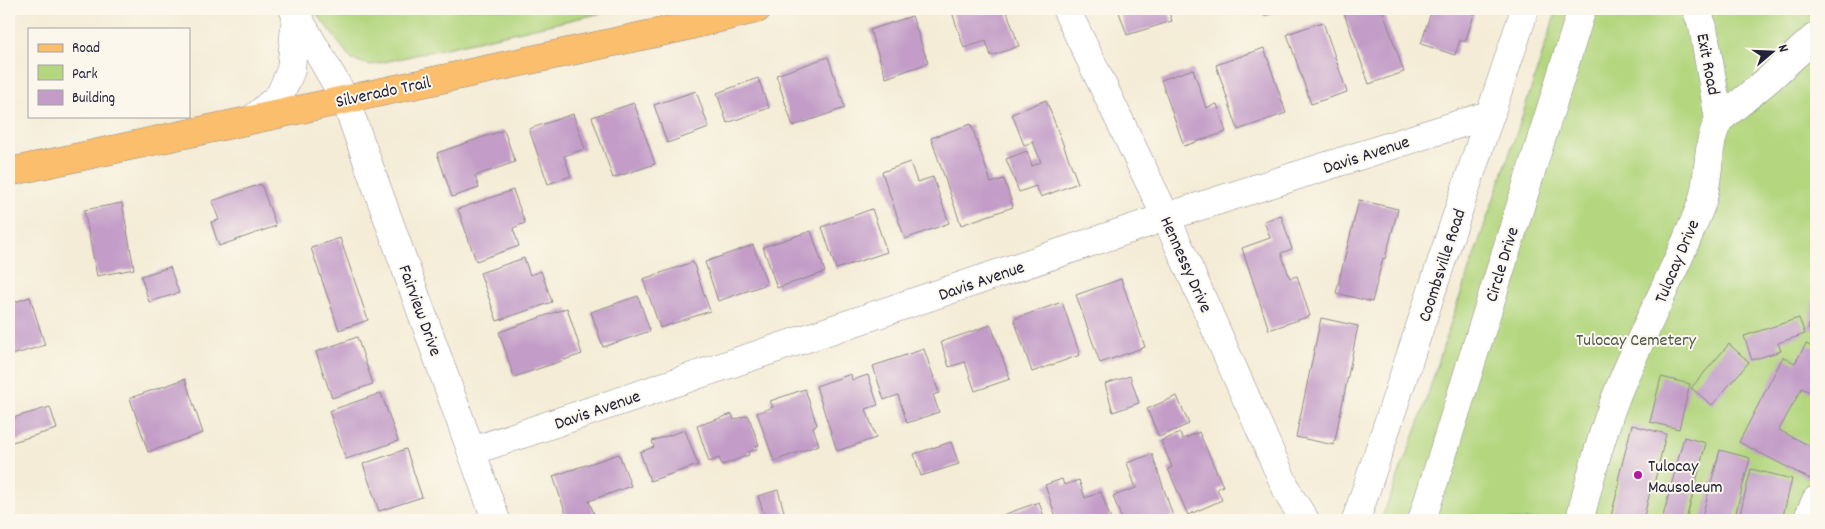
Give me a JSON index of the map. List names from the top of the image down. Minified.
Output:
{"streets":{"main road":["Silverado Trail"],"street":["Exit Road","Davis Avenue","Tulocay Drive","Hennessy Drive","Circle Drive","Coombsville Road","Fairview Drive"]},"crossings":[["Exit Road","Tulocay Drive"],["Silverado Trail","Fairview Drive"],["Davis Avenue","Hennessy Drive"],["Davis Avenue","Coombsville Road"],["Davis Avenue","Fairview Drive"]],"parks":["Tulocay Cemetery"],"places":["Tulocay Mausoleum"],"legend":["Road","Park","Building"],"north":"right"}
